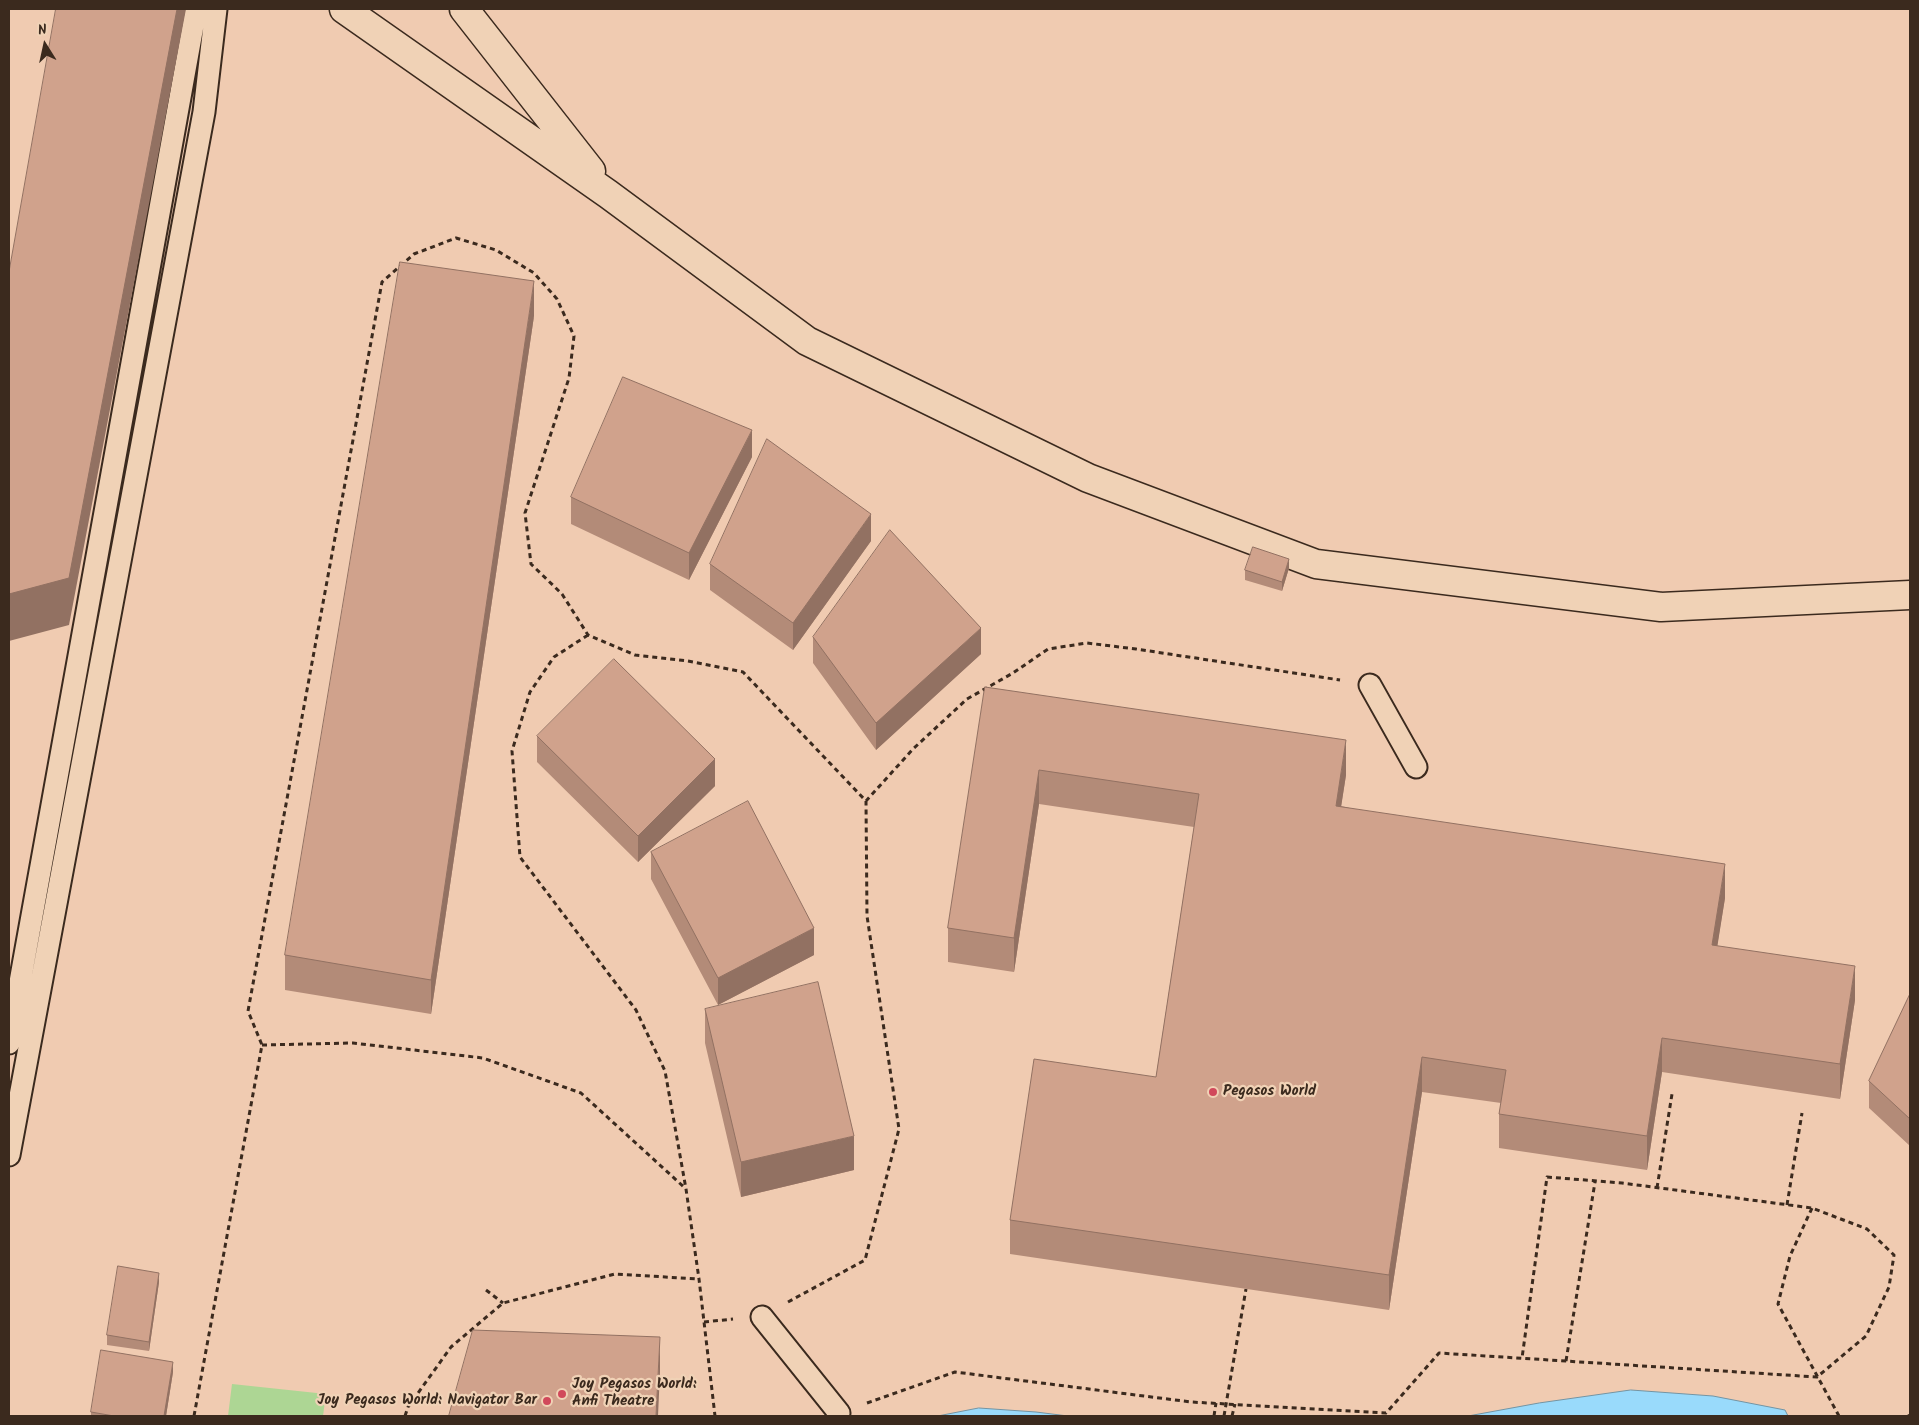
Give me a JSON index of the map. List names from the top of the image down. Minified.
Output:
{"places":["Pegasos World","Joy Pegasos World: Anfi Theatre","Joy Pegasos World: Navigator Bar"],"north":"top"}
